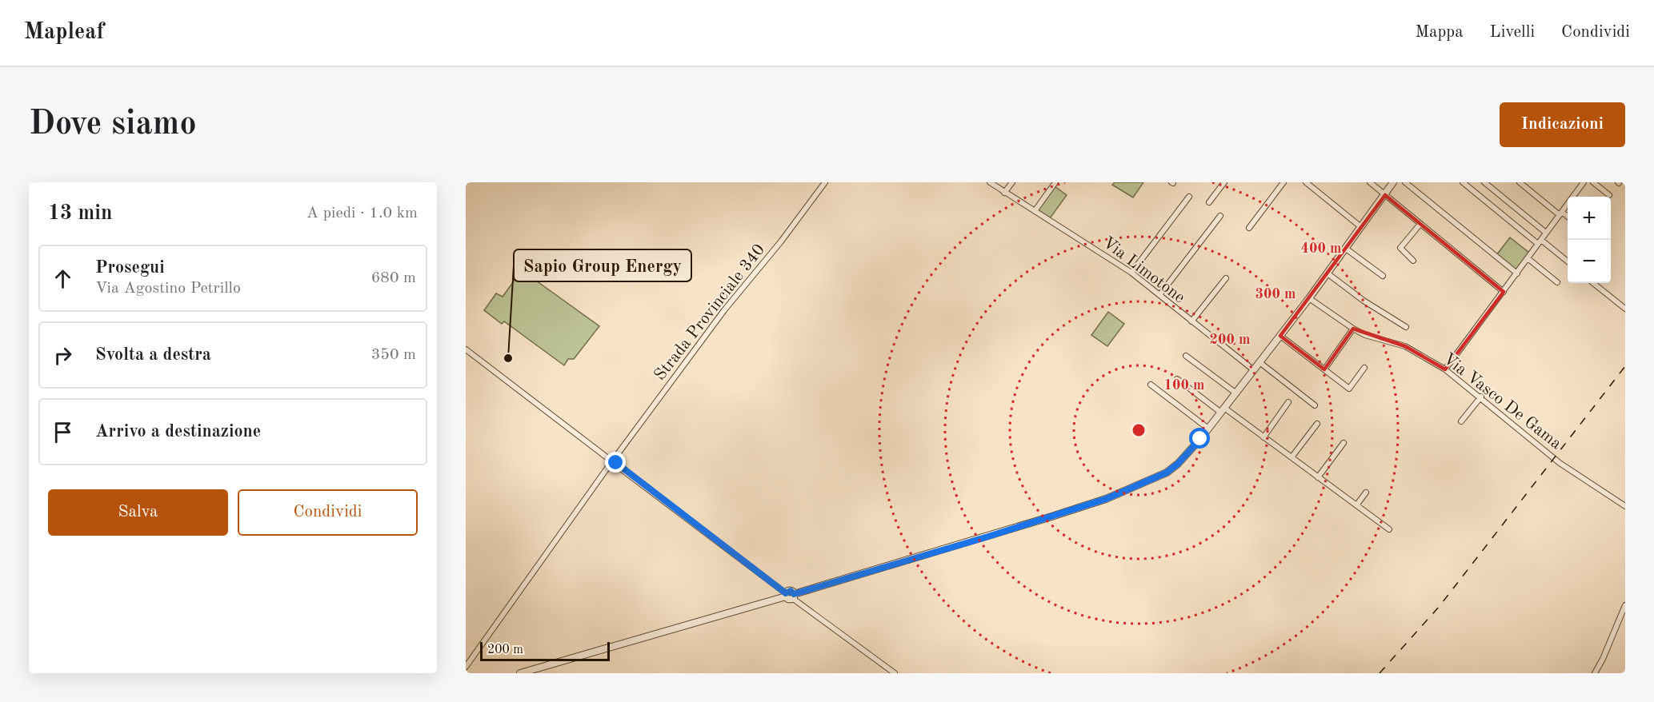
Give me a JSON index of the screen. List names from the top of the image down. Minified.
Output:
{"streets":{"street":["Via Limotone","Strada Provinciale 340","Via Vasco De Gama"]},"places":["Sapio Group Energy"],"scale_bar":"200 m","page":{"header":"Mapleaf","nav":["Mappa","Livelli","Condividi"],"buttons":["Indicazioni",["Salva","Condividi"]],"title":"Dove siamo","heading":["13 min","A piedi · 1.0 km"],"map_buttons":["+","−"],"list":[["Prosegui","Via Agostino Petrillo","680 m"],["Svolta a destra","350 m"],"Arrivo a destinazione"],"scale":"200 m"},"rings":["400 m","300 m","200 m","100 m"]}
